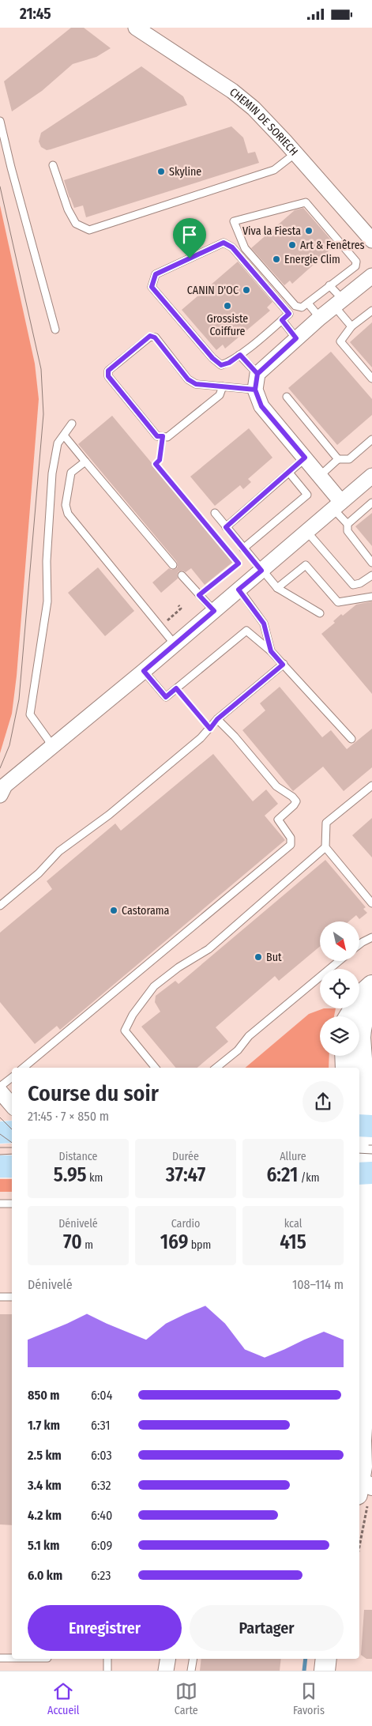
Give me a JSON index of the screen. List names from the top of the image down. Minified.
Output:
{"streets":{"street":["CHEMIN DE SORIECH"]},"places":["Skyline","Viva la Fiesta","Art & Fenêtres","Energie Clim","CANIN D'OC","Grossiste Coiffure","Castorama","But"],"north":"bottom right","page":{"status":"21:45","heading":["Course du soir","21:45 · 7 × 850 m"],"stats":[["Distance","5.95 km"],["Durée","37:47"],["Allure","6:21 /km"],["Dénivelé","70 m"],["Cardio","169 bpm"],["kcal","415"]],"chart":["Dénivelé","108–114 m"],"list":[{"name":"850 m","note":"6:04"},{"name":"1.7 km","note":"6:31"},{"name":"2.5 km","note":"6:03"},{"name":"3.4 km","note":"6:32"},{"name":"4.2 km","note":"6:40"},{"name":"5.1 km","note":"6:09"},{"name":"6.0 km","note":"6:23"}],"buttons":["Enregistrer","Partager"],"tabs":["Accueil","Carte","Favoris"]}}
